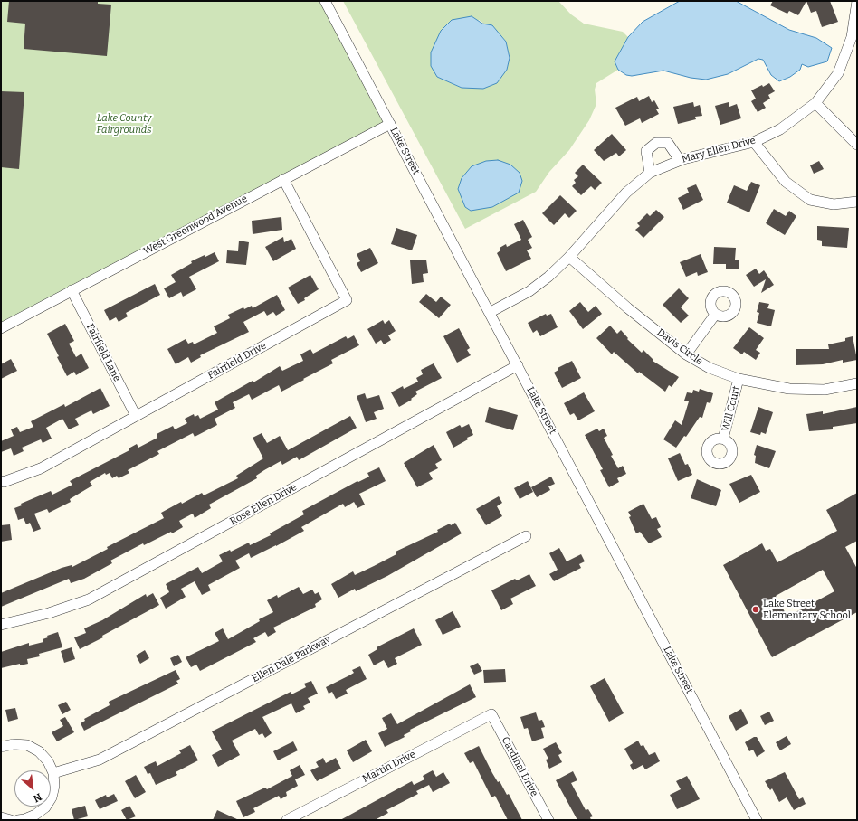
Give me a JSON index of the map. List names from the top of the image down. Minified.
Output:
{"streets":{"street":["Mary Ellen Drive","Lake Street","West Greenwood Avenue","Davis Circle","Fairfield Lane","Fairfield Drive","Will Court","Rose Ellen Drive","Ellen Dale Parkway","Martin Drive","Cardinal Drive"]},"crossings":[["Mary Ellen Drive","Lake Street"],["Mary Ellen Drive","Davis Circle"],["Lake Street","West Greenwood Avenue"],["Lake Street","Rose Ellen Drive"],["West Greenwood Avenue","Fairfield Lane"],["West Greenwood Avenue","Fairfield Drive"],["Davis Circle","Will Court"],["Fairfield Lane","Fairfield Drive"],["Martin Drive","Cardinal Drive"]],"parks":["Lake County Fairgrounds"],"places":["Lake Street Elementary School"],"north":"bottom right"}
